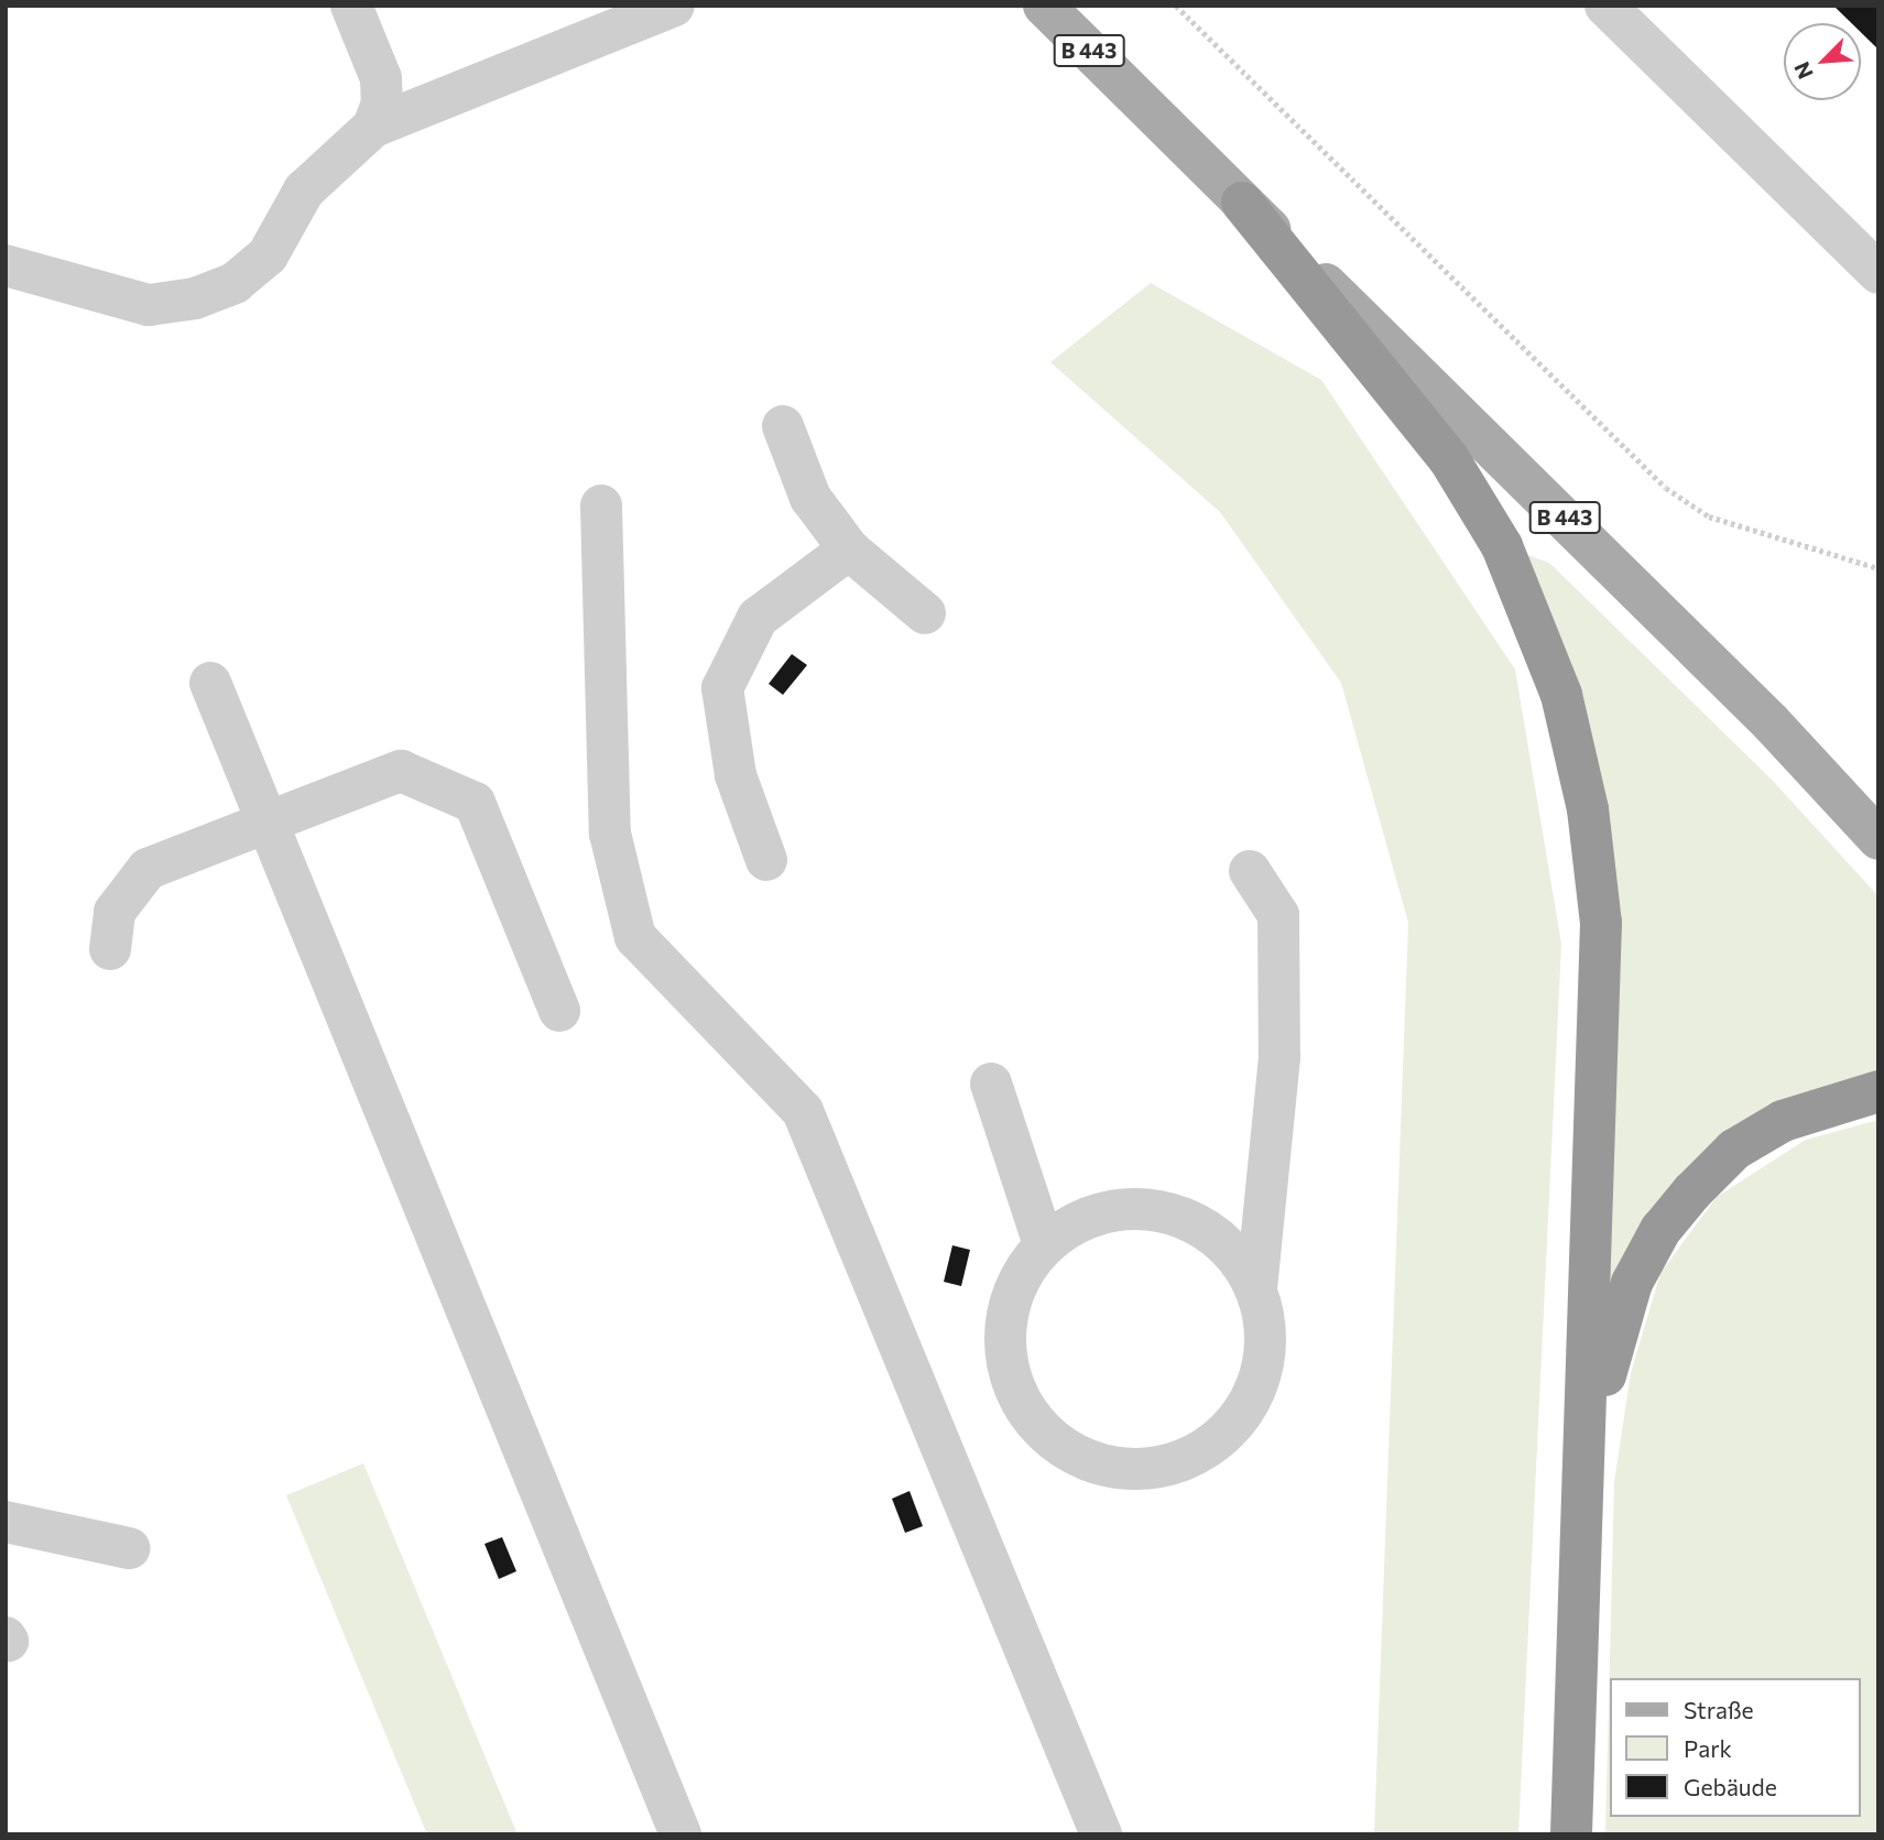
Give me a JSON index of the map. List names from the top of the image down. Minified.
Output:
{"streets":{"main road":["B 443"]},"legend":["Straße","Park","Gebäude"],"north":"bottom left"}
